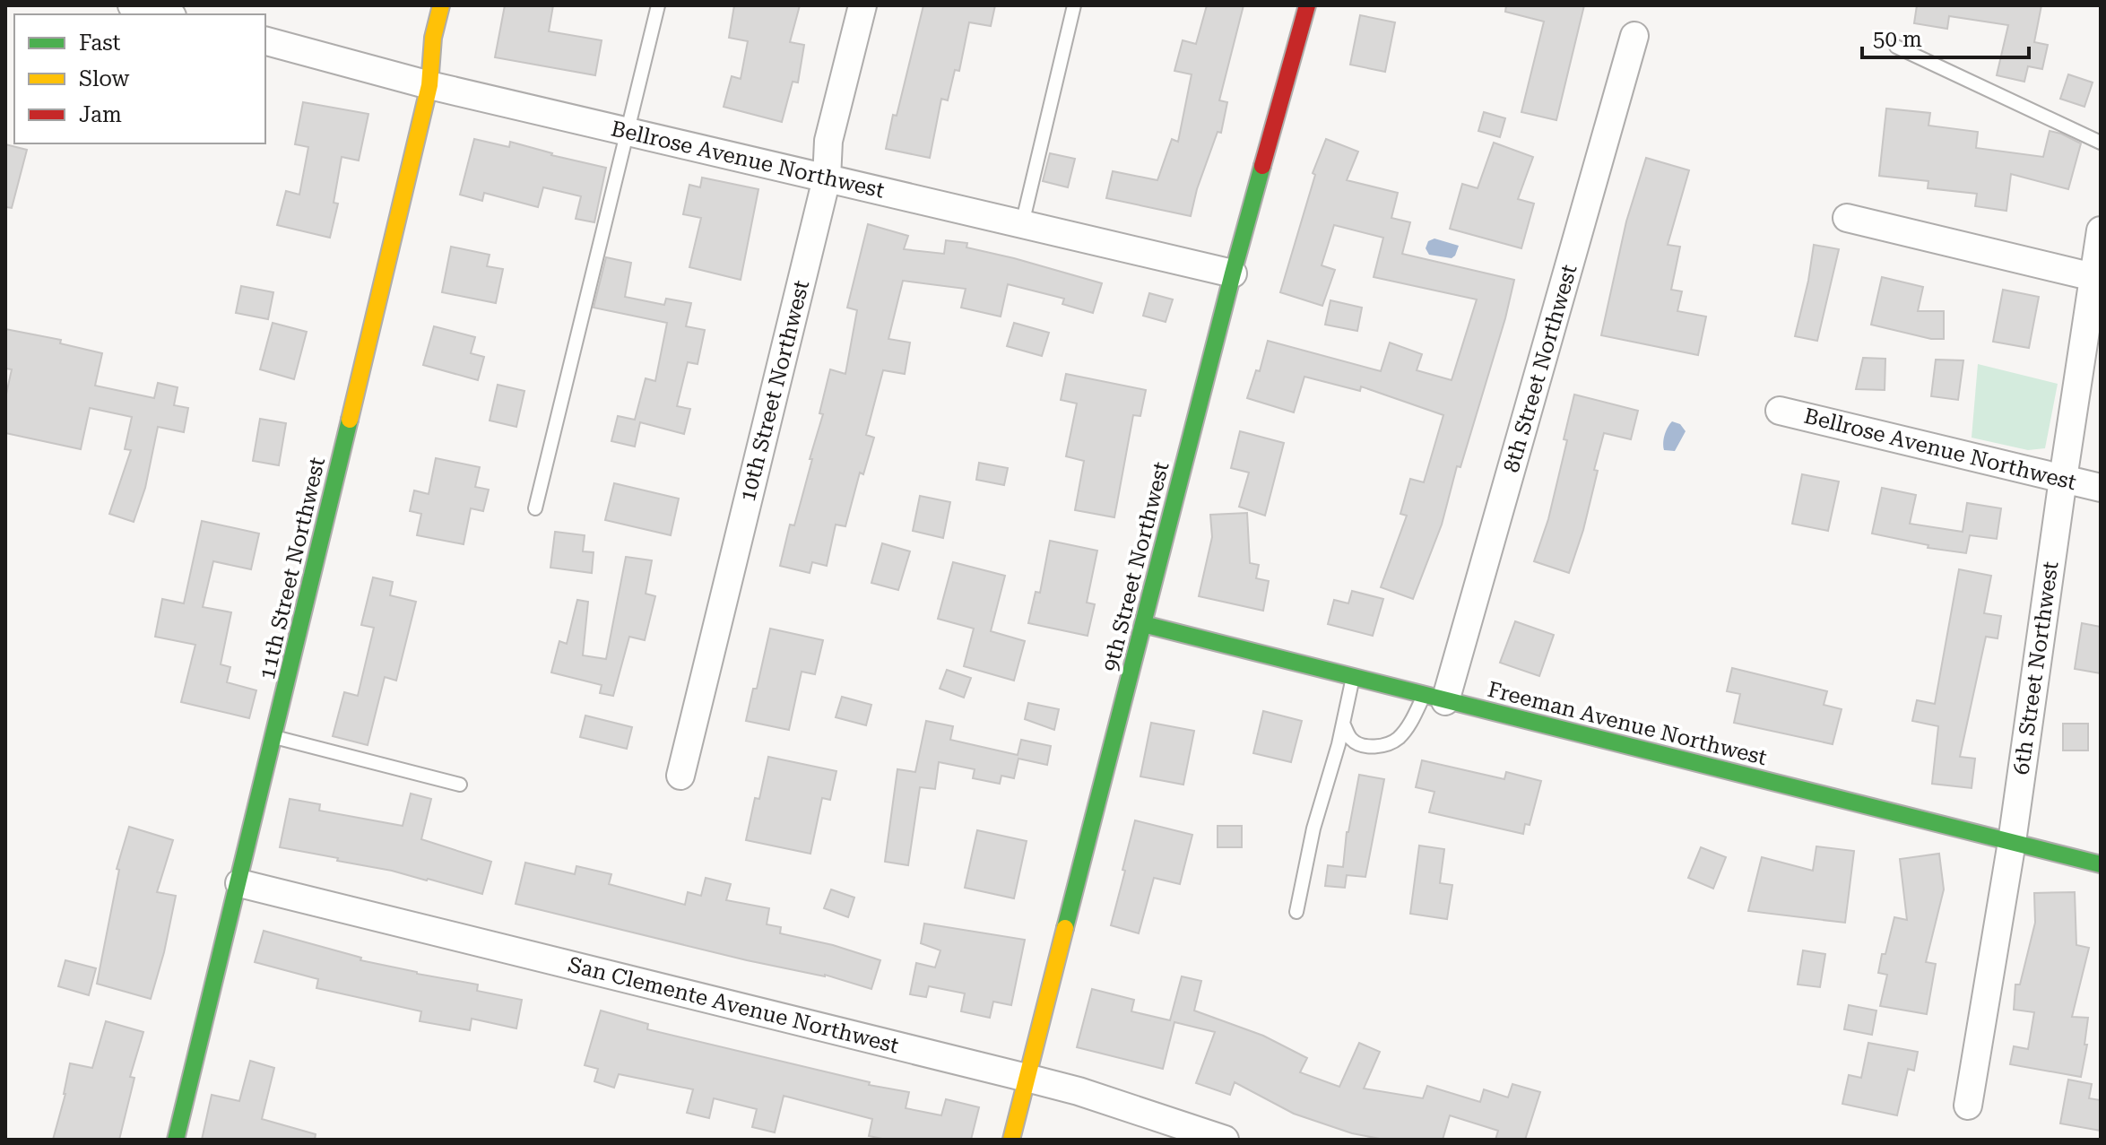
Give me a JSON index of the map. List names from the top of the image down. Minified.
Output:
{"streets":{"street":["Bellrose Avenue Northwest","8th Street Northwest","10th Street Northwest","9th Street Northwest","11th Street Northwest","6th Street Northwest","Freeman Avenue Northwest","San Clemente Avenue Northwest"]},"crossings":[["Bellrose Avenue Northwest","10th Street Northwest"],["Bellrose Avenue Northwest","9th Street Northwest"],["Bellrose Avenue Northwest","11th Street Northwest"],["Bellrose Avenue Northwest","6th Street Northwest"],["8th Street Northwest","Freeman Avenue Northwest"],["9th Street Northwest","Freeman Avenue Northwest"],["9th Street Northwest","San Clemente Avenue Northwest"],["11th Street Northwest","San Clemente Avenue Northwest"],["6th Street Northwest","Freeman Avenue Northwest"]],"legend":["Fast","Slow","Jam"],"scale_bar":"50 m"}
